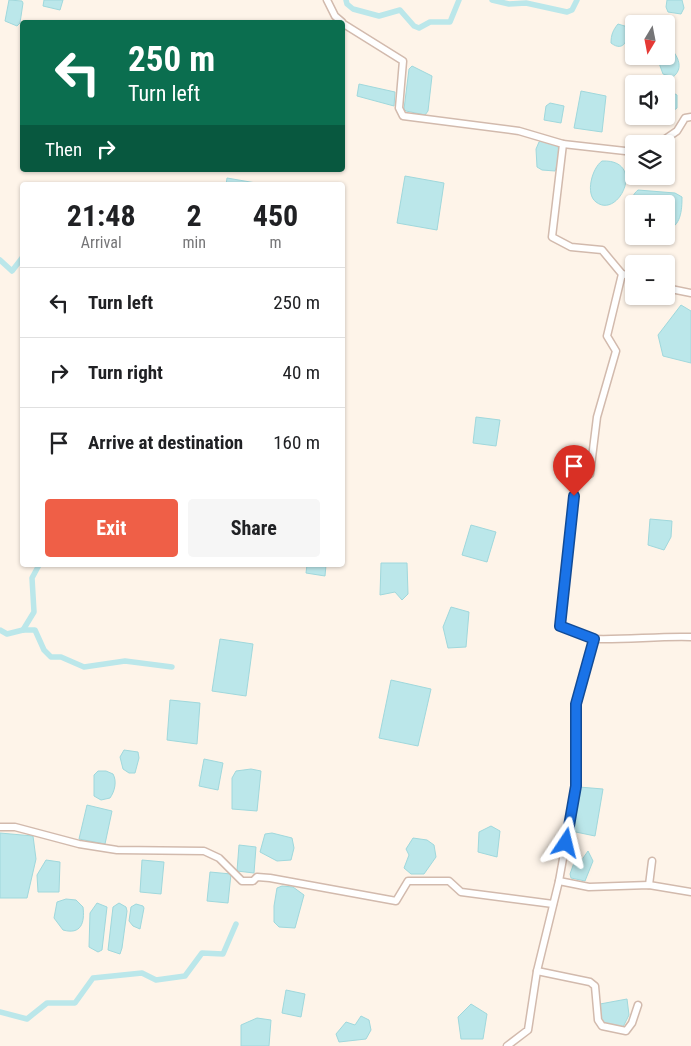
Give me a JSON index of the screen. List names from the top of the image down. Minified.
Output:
{"north":"bottom","page":{"map_buttons":["+","−"],"turn":["250 m","Turn left"],"then":"Then","eta":["21:48","Arrival","2","min","450","m"],"list":[{"name":"Turn left","value":"250 m"},{"name":"Turn right","value":"40 m"},{"name":"Arrive at destination","value":"160 m"}],"buttons":["Exit","Share"]}}
